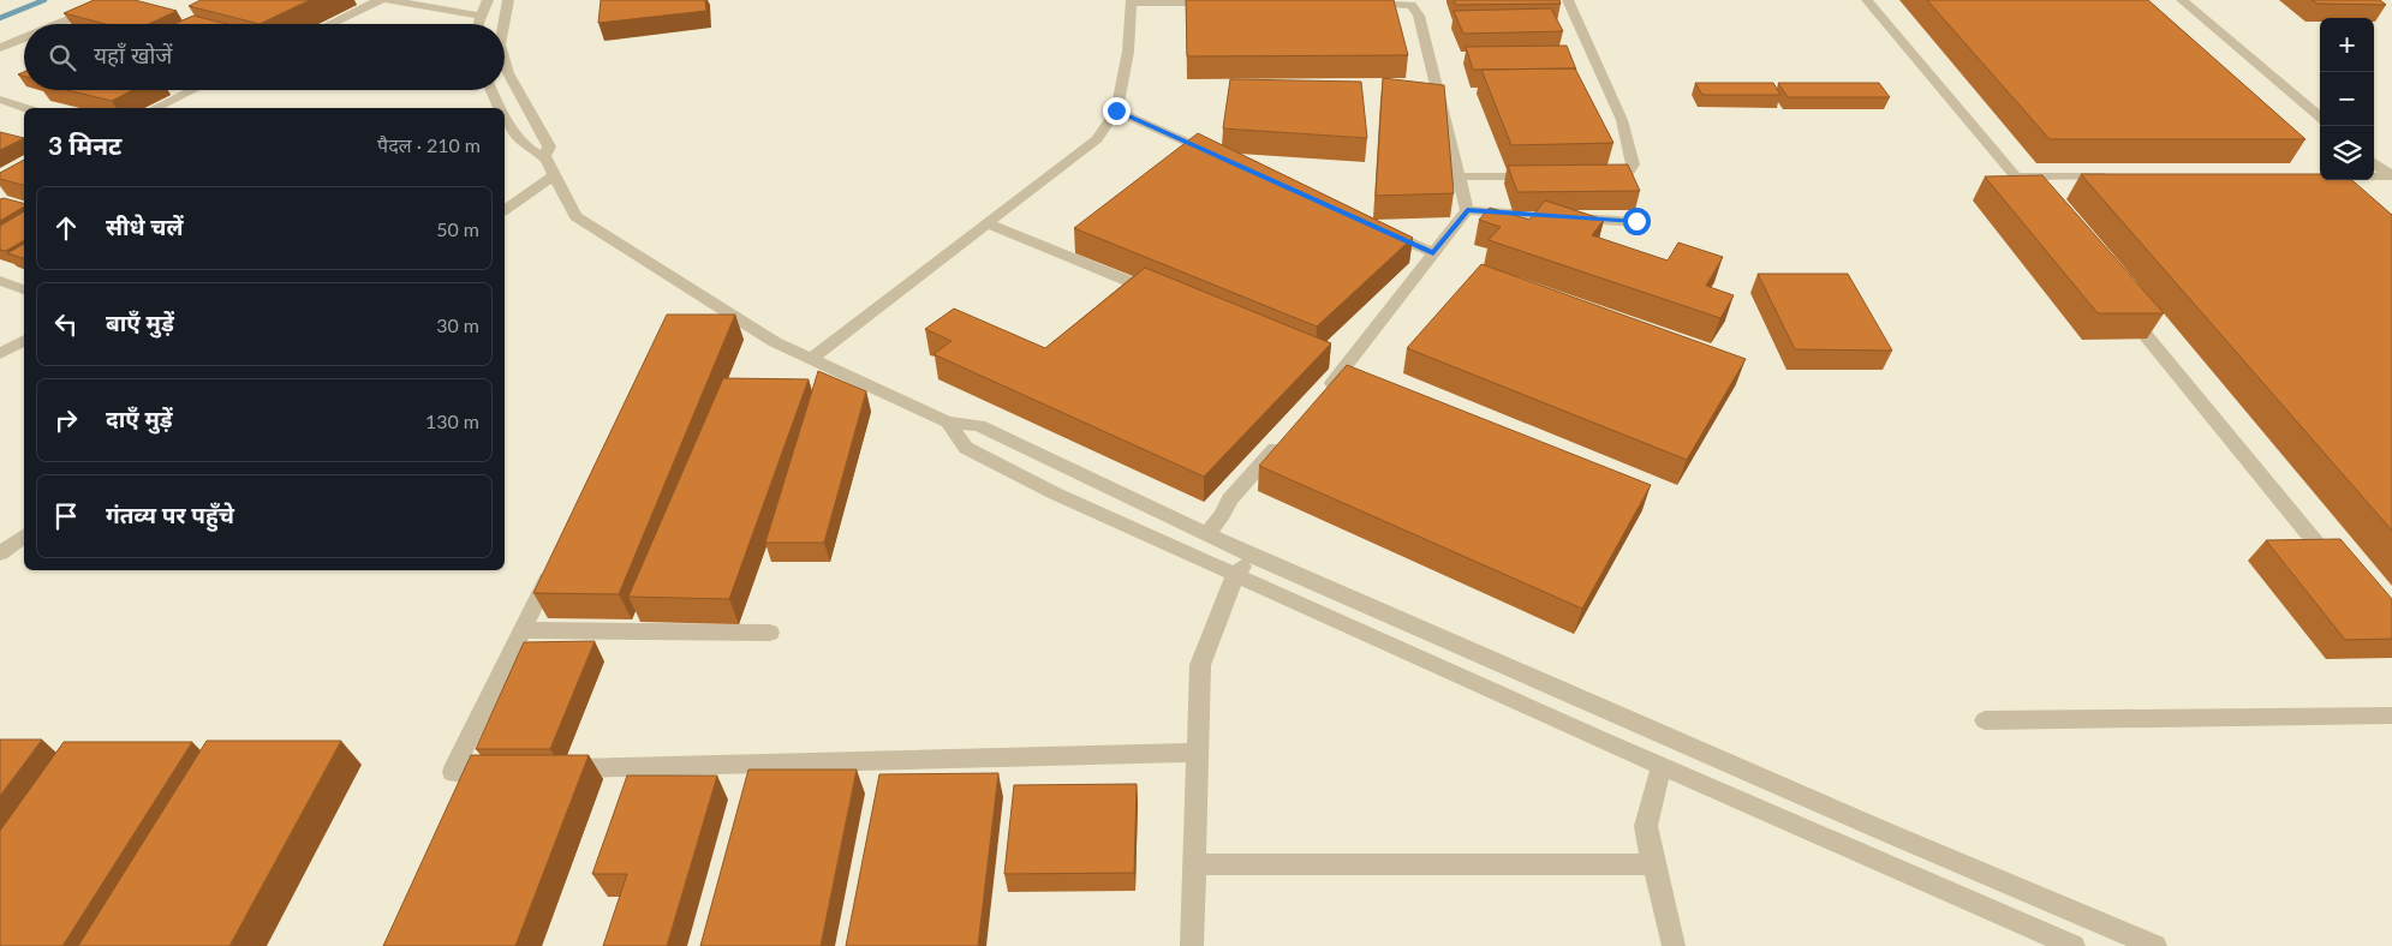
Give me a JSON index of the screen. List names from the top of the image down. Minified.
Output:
{"page":{"map_buttons":["+","−"],"search":"यहाँ खोजें","heading":["3 मिनट","पैदल · 210 m"],"list":[["सीधे चलें","50 m"],["बाएँ मुड़ें","30 m"],["दाएँ मुड़ें","130 m"],"गंतव्य पर पहुँचे"]}}
